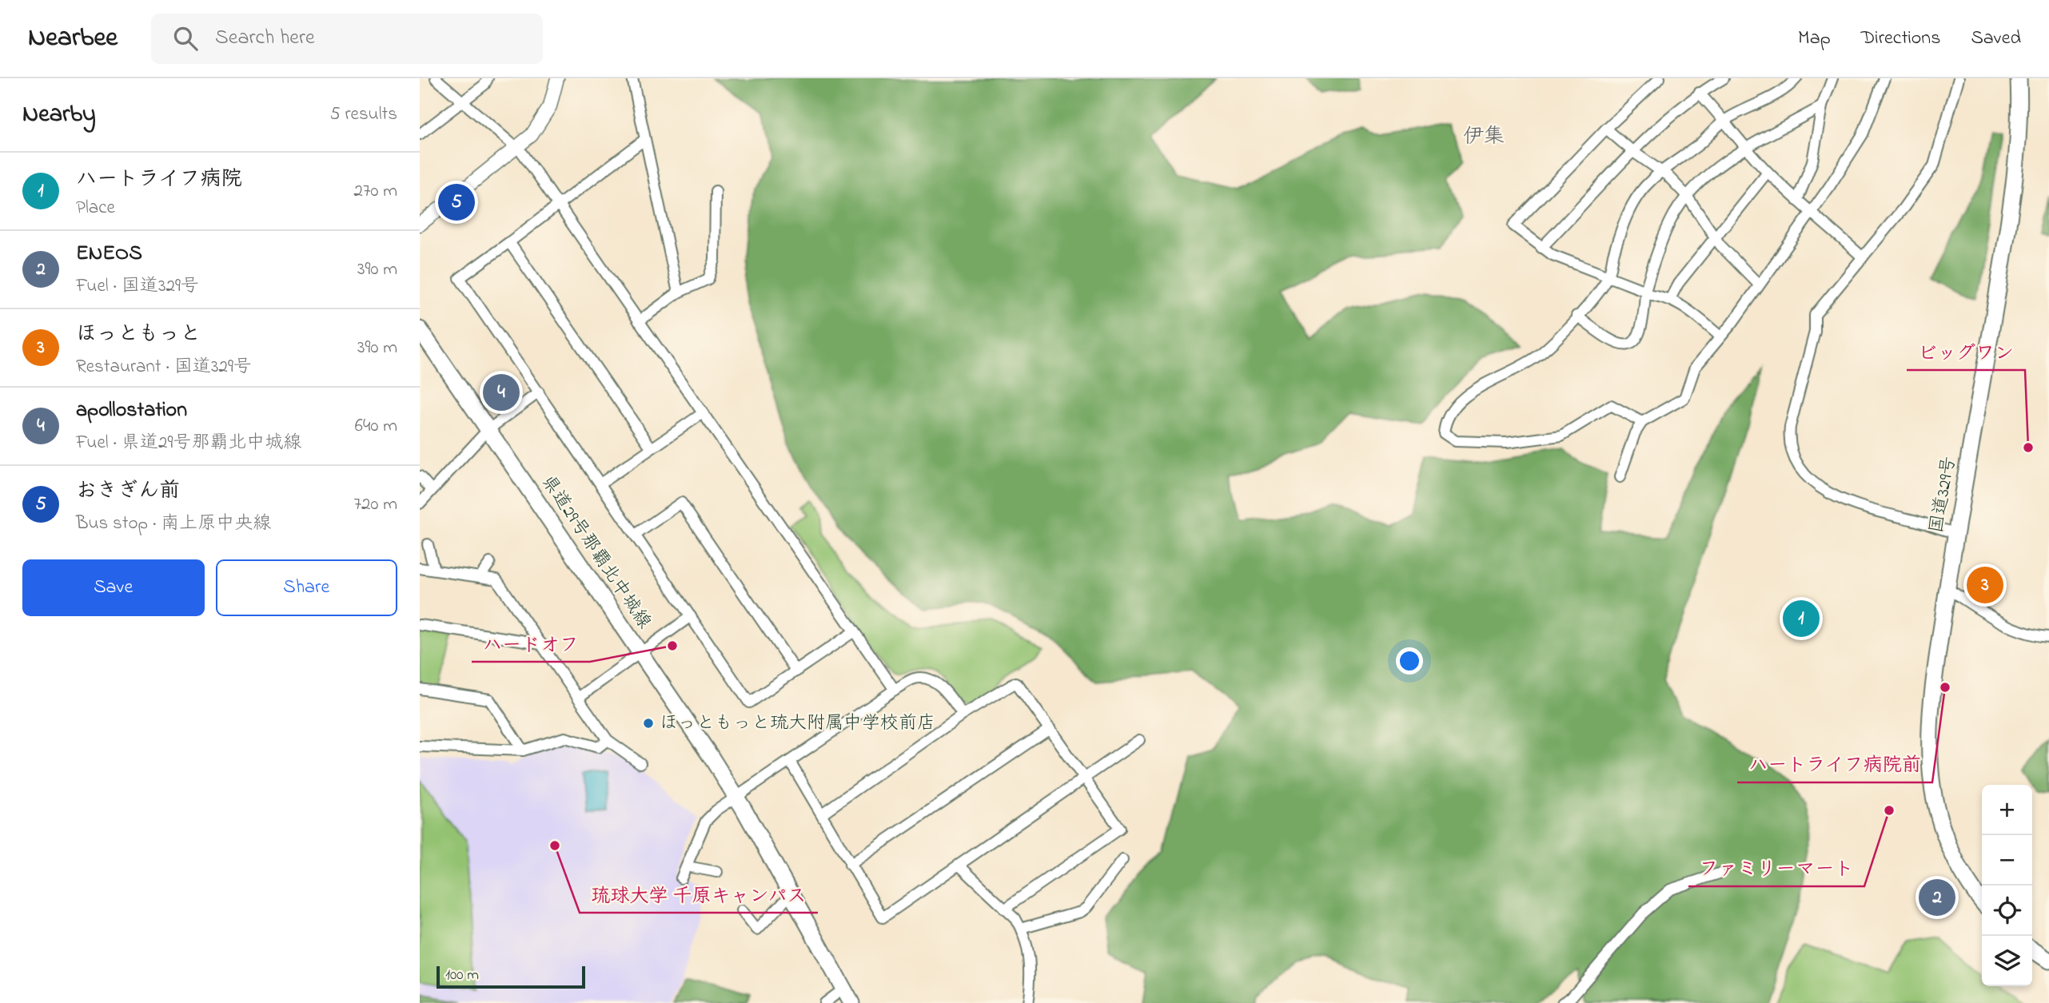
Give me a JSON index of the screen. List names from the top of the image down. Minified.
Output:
{"streets":{"main road":["国道329号","県道29号那覇北中城線"]},"districts":["伊集"],"places":["ビッグワン","ハードオフ","ハートライフ病院前","ほっともっと琉大附属中学校前店","ファミリーマート","琉球大学 千原キャンパス"],"scale_bar":"100 m","page":{"header":"Nearbee","search":"Search here","nav":["Map","Directions","Saved"],"heading":["Nearby","5 results"],"list":[{"mark":"1","name":"ハートライフ病院","note":"Place","value":"270 m"},{"mark":"2","name":"ENEOS","note":"Fuel · 国道329号","value":"390 m"},{"mark":"3","name":"ほっともっと","note":"Restaurant · 国道329号","value":"390 m"},{"mark":"4","name":"apollostation","note":"Fuel · 県道29号那覇北中城線","value":"640 m"},{"mark":"5","name":"おきぎん前","note":"Bus stop · 南上原中央線","value":"720 m"}],"pins":["5","4","3","1","2"],"buttons":["Save","Share"],"map_buttons":["+","−"],"scale":"100 m"}}
